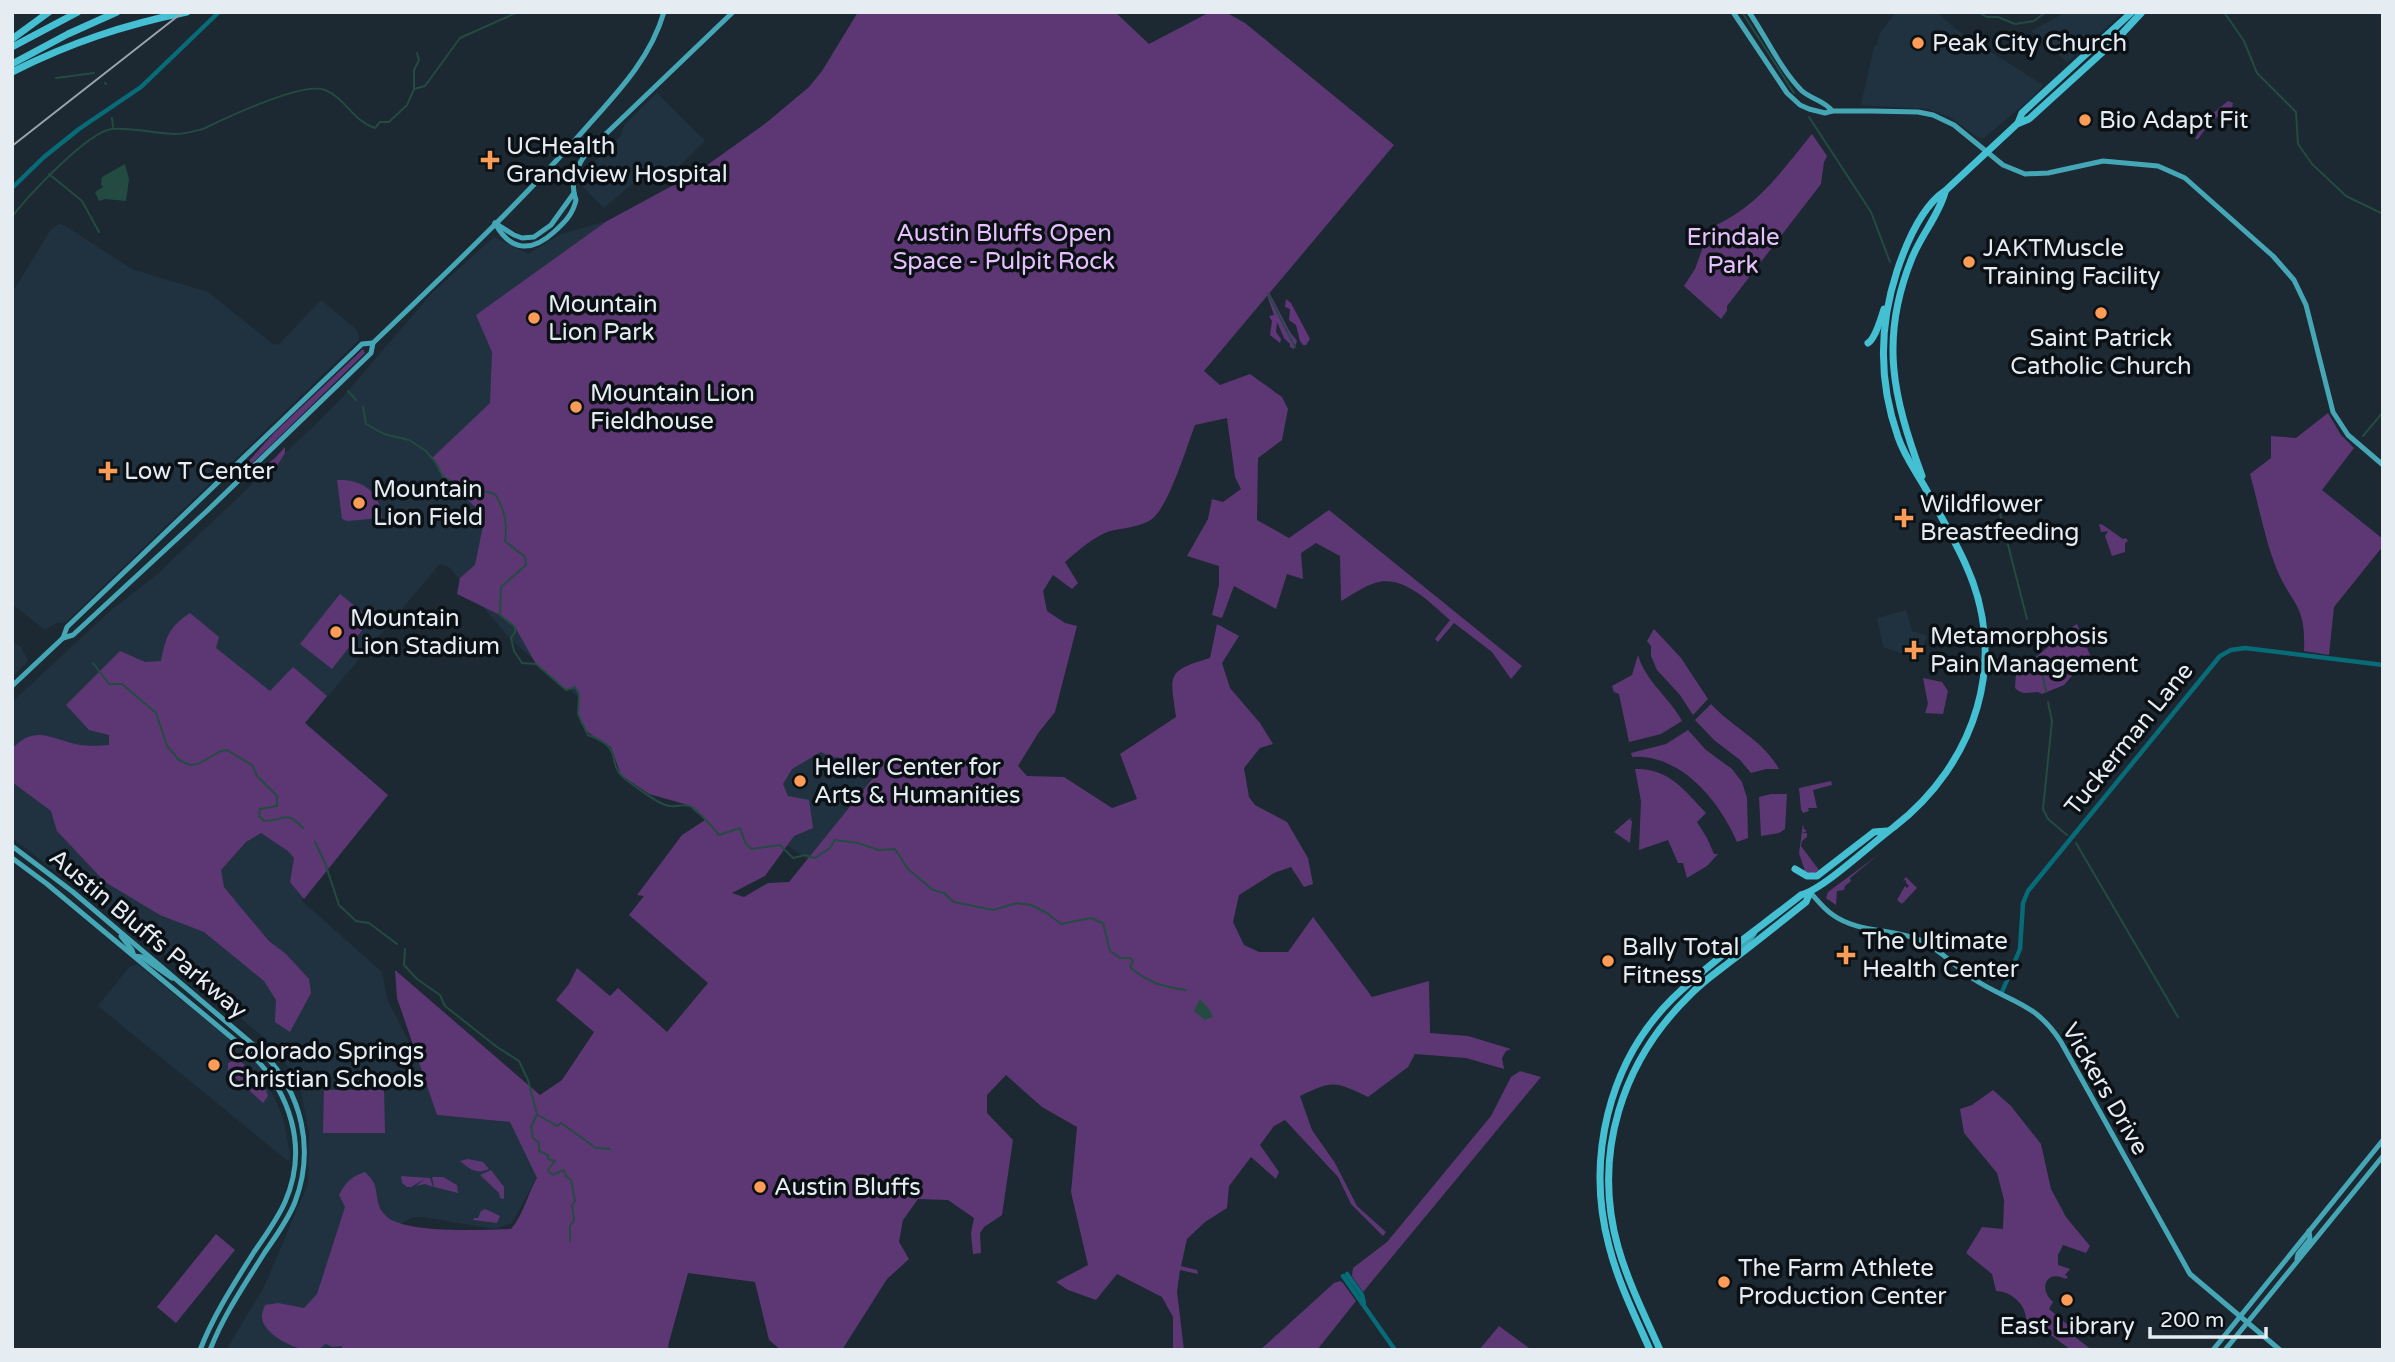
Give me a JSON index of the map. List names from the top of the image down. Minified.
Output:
{"streets":{"main road":["Austin Bluffs Parkway","Vickers Drive"],"street":["Tuckerman Lane"]},"crossings":[["Tuckerman Lane","Vickers Drive"]],"parks":["Austin Bluffs Open Space - Pulpit Rock","Erindale Park"],"places":{"other":["Peak City Church","Bio Adapt Fit","JAKTMuscle Training Facility","Saint Patrick Catholic Church","Mountain Lion Park","Mountain Lion Fieldhouse","Mountain Lion Field","Mountain Lion Stadium","Heller Center for Arts & Humanities","Bally Total Fitness","Colorado Springs Christian Schools","Austin Bluffs","The Farm Athlete Production Center","East Library"],"health":["UCHealth Grandview Hospital","Low T Center","Wildflower Breastfeeding","Metamorphosis Pain Management","The Ultimate Health Center"]},"scale_bar":"200 m"}
